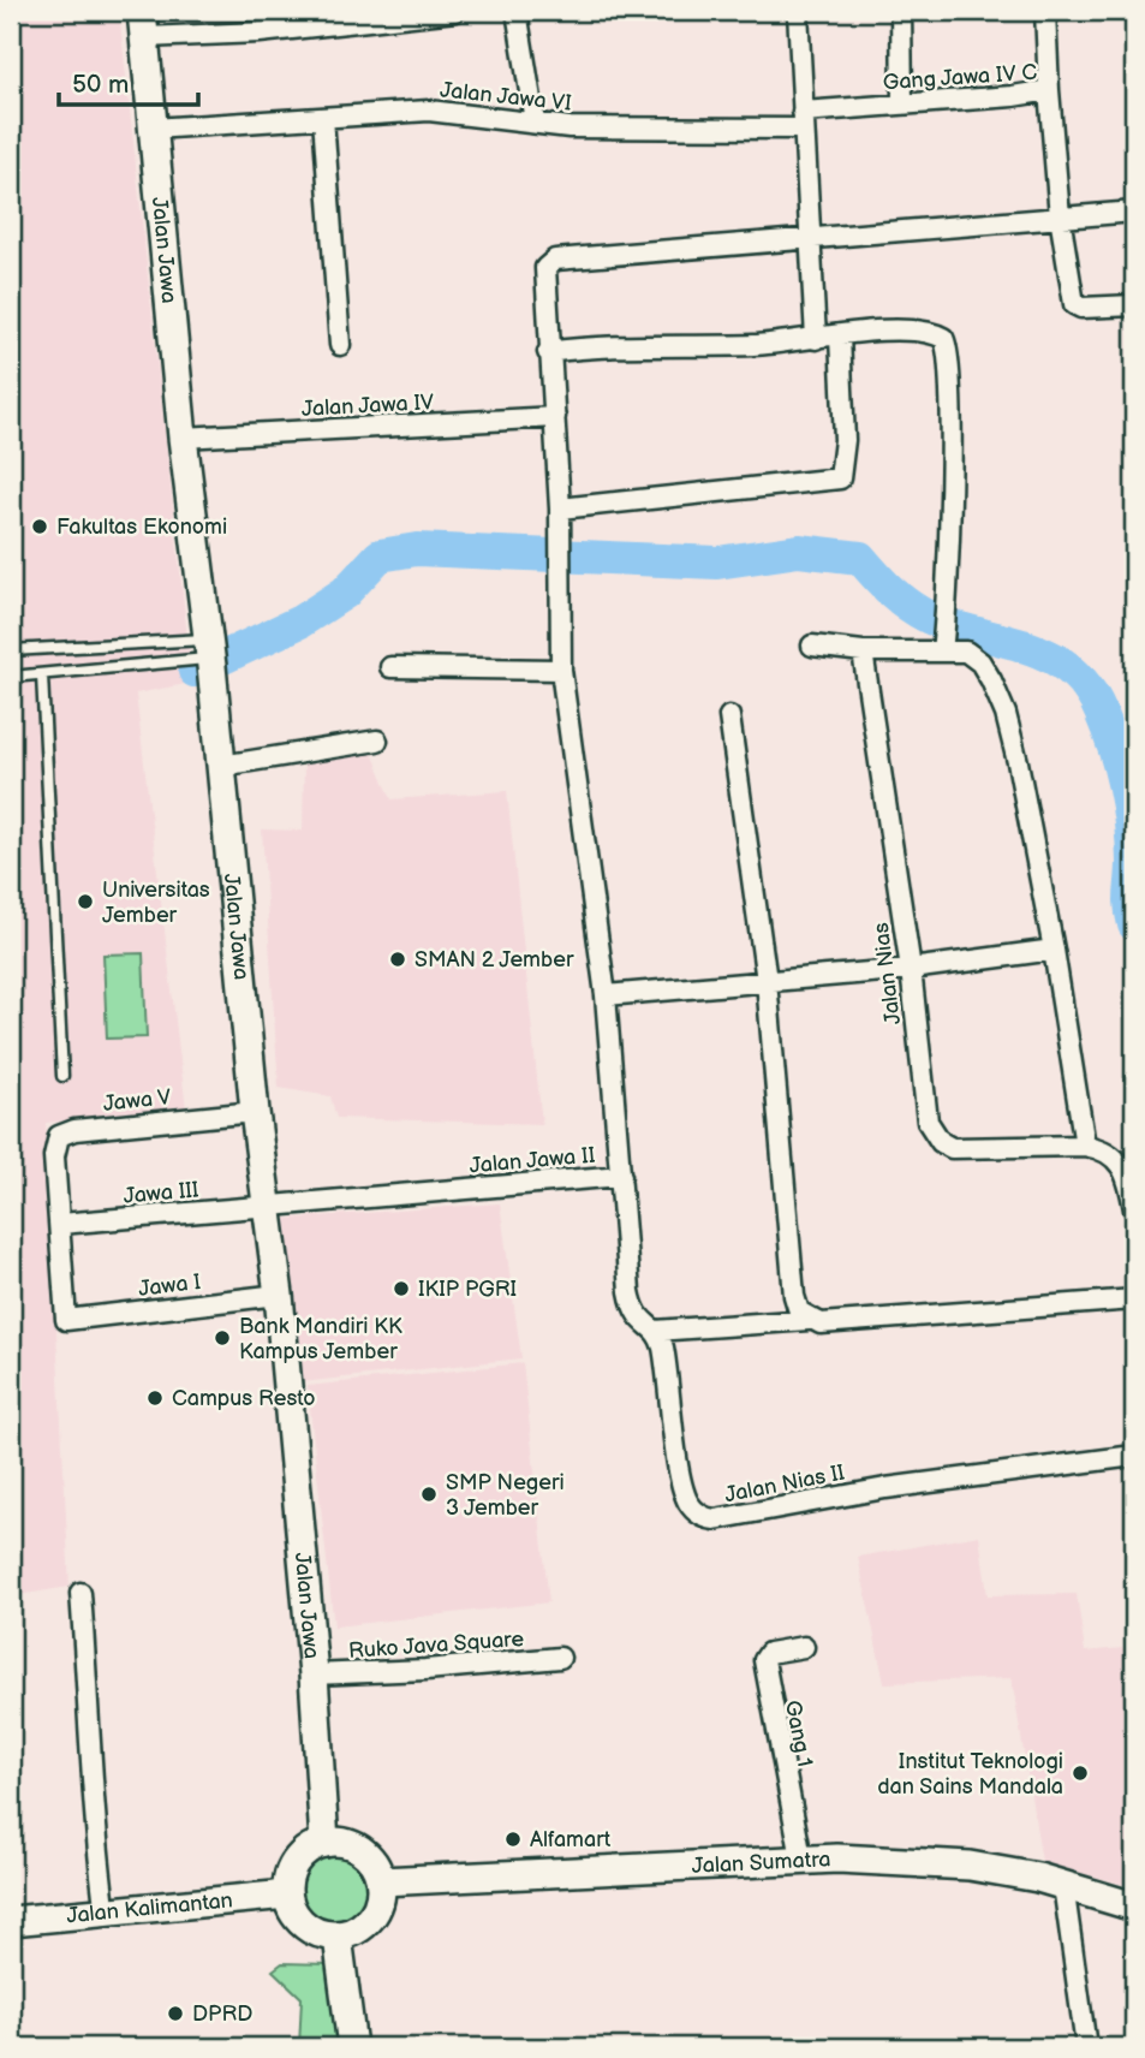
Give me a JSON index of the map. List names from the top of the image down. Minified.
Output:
{"streets":{"main road":["Jalan Jawa","Jalan Sumatra","Jalan Kalimantan"],"street":["Gang Jawa IV C","Jalan Jawa VI","Jalan Jawa IV","Jalan Nias","Jawa V","Jalan Jawa II","Jawa III","Jawa I","Jalan Nias II","Ruko Java Square","Gang 1"]},"crossings":[["Gang Jawa IV C","Jalan Jawa VI"],["Jalan Jawa VI","Jalan Jawa"],["Jalan Jawa","Jalan Jawa IV"],["Jalan Jawa","Jawa V"],["Jalan Jawa","Jalan Jawa II"],["Jalan Jawa","Jawa III"],["Jalan Jawa","Jawa I"],["Jalan Jawa","Ruko Java Square"],["Jalan Jawa","Jalan Sumatra"],["Jalan Jawa","Jalan Kalimantan"],["Jalan Jawa IV","Jalan Jawa II"],["Jawa V","Jawa III"],["Jawa V","Jawa I"],["Jalan Jawa II","Jawa III"],["Jalan Jawa II","Jalan Nias II"],["Jawa III","Jawa I"],["Gang 1","Jalan Sumatra"],["Jalan Sumatra","Jalan Kalimantan"]],"places":["Fakultas Ekonomi","Universitas Jember","SMAN 2 Jember","IKIP PGRI","Bank Mandiri KK Kampus Jember","Campus Resto","SMP Negeri 3 Jember","Institut Teknologi dan Sains Mandala","Alfamart","DPRD"],"scale_bar":"50 m"}
